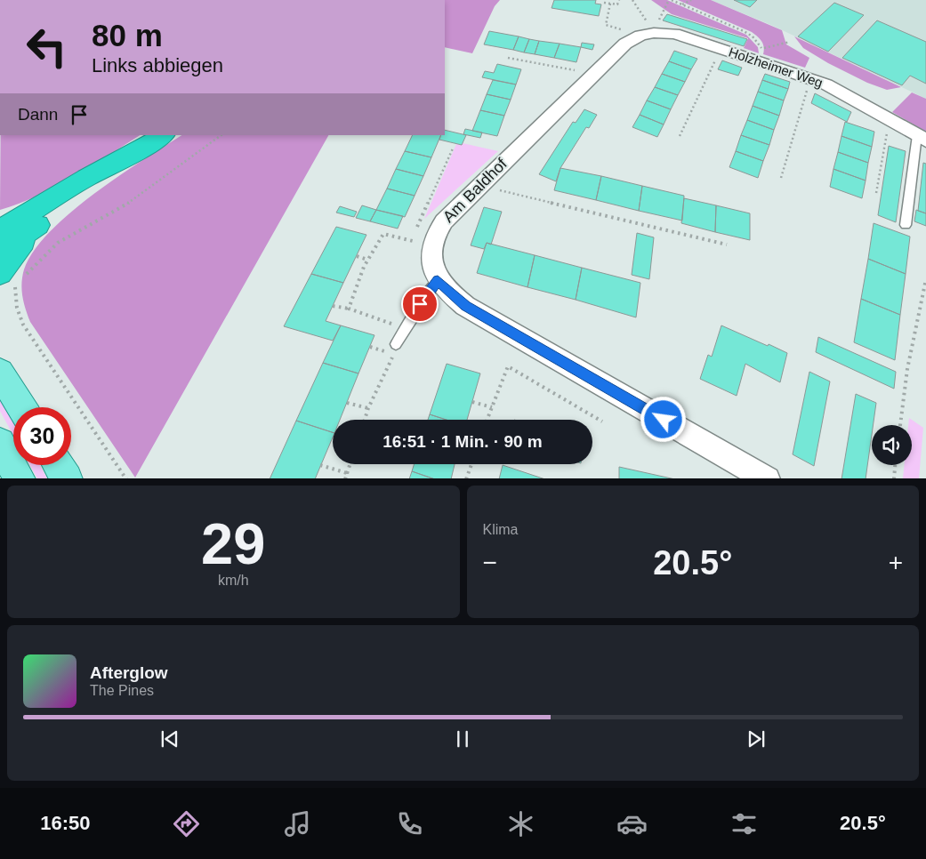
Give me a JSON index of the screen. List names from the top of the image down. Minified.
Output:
{"streets":{"street":["Holzheimer Weg","Am Baldhof"]},"crossings":[["Holzheimer Weg","Am Baldhof"]],"page":{"turn":["80 m","Links abbiegen"],"then":"Dann","limit":"30","trip":"16:51 · 1 Min. · 90 m","tile":[["29","km/h"],"Klima"],"heat":["−","20.5°","+"],"song":["Afterglow","The Pines"],"tabs":["16:50","20.5°"]}}
